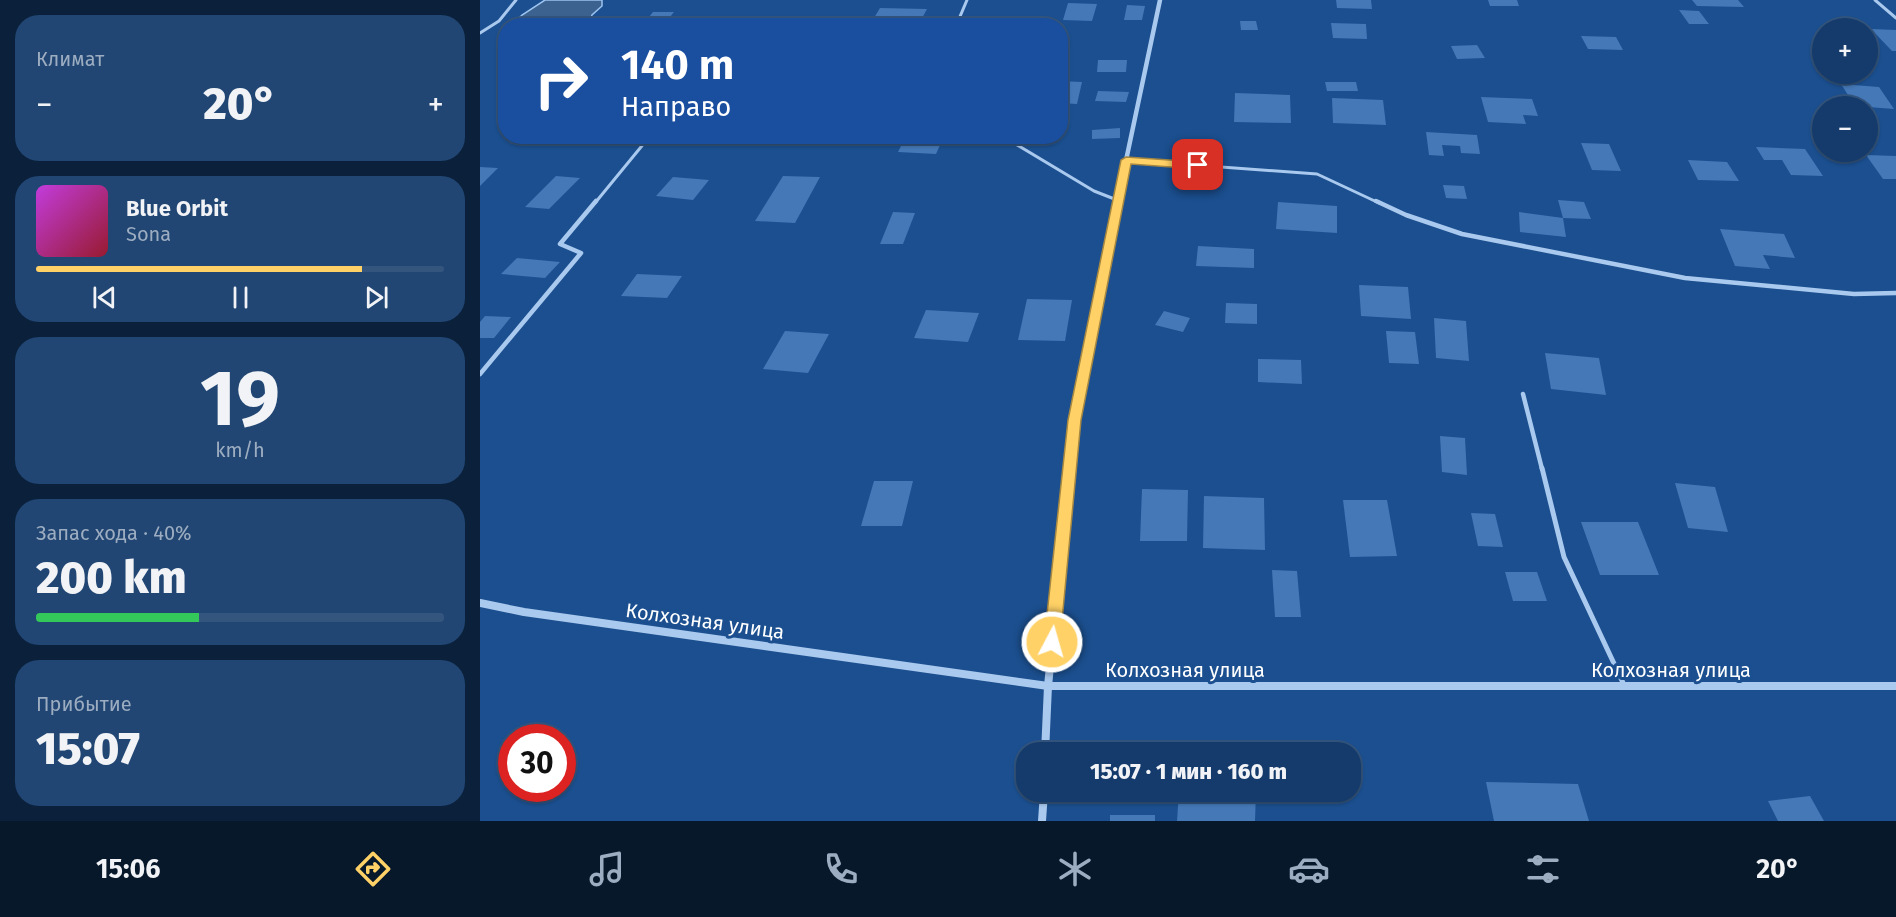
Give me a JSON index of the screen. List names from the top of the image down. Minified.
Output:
{"streets":{"street":["Колхозная улица"]},"page":{"tile":["Климат",["19","km/h"],["Запас хода · 40%","200 km"],["Прибытие","15:07"]],"map_buttons":["+","−"],"turn":["140 m","Направо"],"heat":["−","20°","+"],"song":["Blue Orbit","Sona"],"limit":"30","trip":"15:07 · 1 мин · 160 m","tabs":["15:06","20°"]}}
